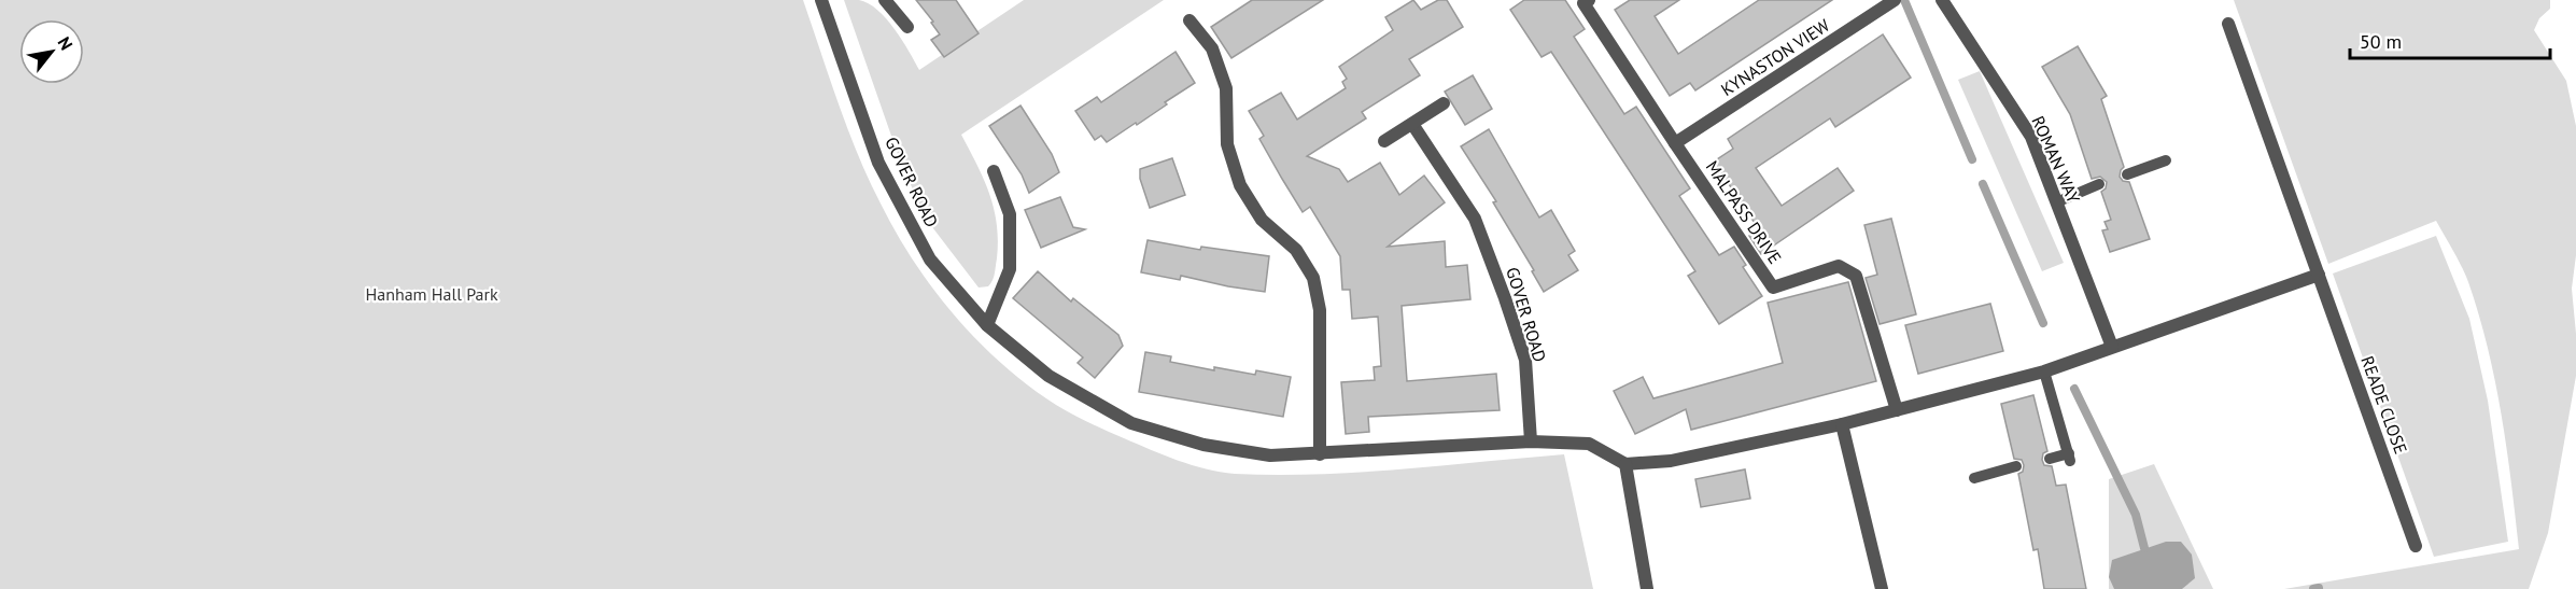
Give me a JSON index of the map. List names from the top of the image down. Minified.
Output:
{"streets":{"street":["KYNASTON VIEW","ROMAN WAY","GOVER ROAD","MALPASS DRIVE","READE CLOSE"]},"crossings":[["KYNASTON VIEW","MALPASS DRIVE"]],"parks":["Hanham Hall Park"],"scale_bar":"50 m","north":"top right"}
